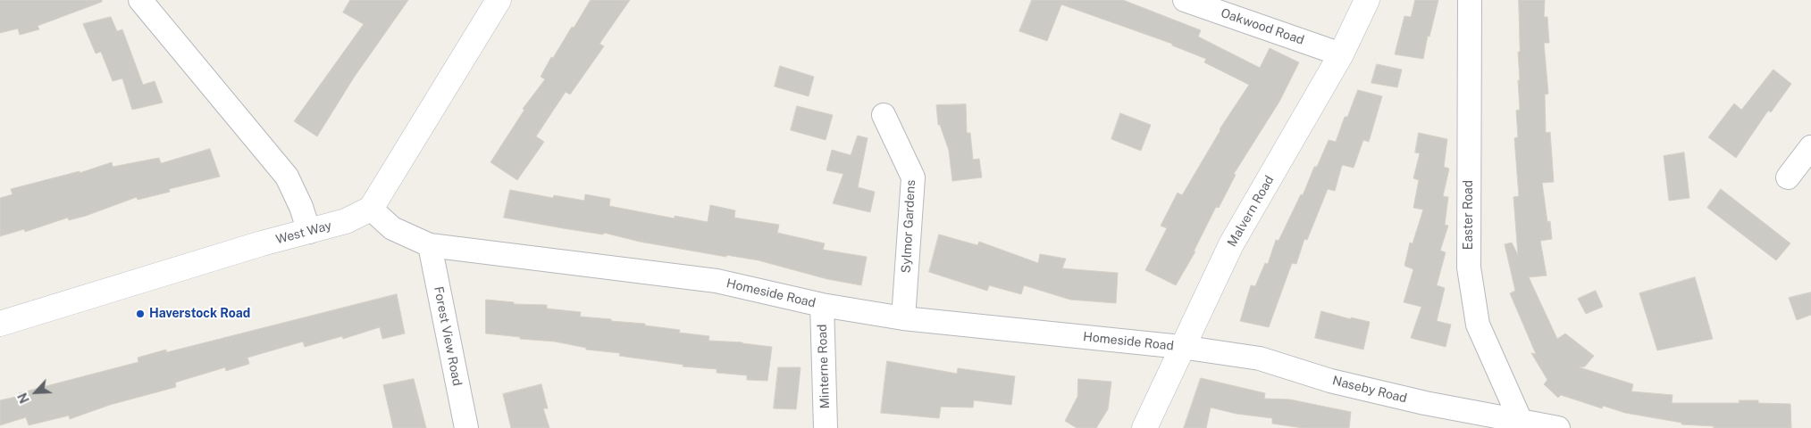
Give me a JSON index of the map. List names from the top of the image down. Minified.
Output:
{"streets":{"street":["Oakwood Road","Malvern Road","Easter Road","Sylmor Gardens","West Way","Homeside Road","Forest View Road","Minterne Road","Naseby Road"]},"crossings":[["Oakwood Road","Malvern Road"],["Malvern Road","Homeside Road"],["Malvern Road","Naseby Road"],["Easter Road","Naseby Road"],["Sylmor Gardens","Homeside Road"],["West Way","Homeside Road"],["Homeside Road","Forest View Road"],["Homeside Road","Minterne Road"],["Homeside Road","Naseby Road"]],"places":["Haverstock Road"],"north":"bottom left"}
